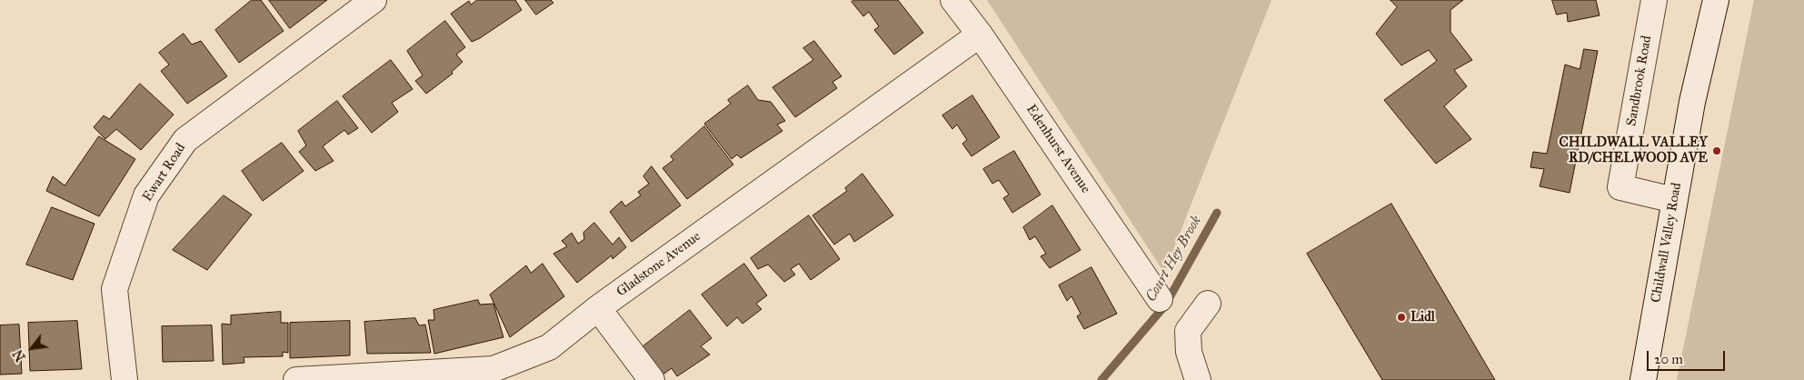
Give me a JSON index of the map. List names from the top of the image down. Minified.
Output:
{"streets":{"street":["Sandbrook Road","Edenhurst Avenue","Ewart Road","Childwall Valley Road","Gladstone Avenue"]},"crossings":[["Sandbrook Road","Childwall Valley Road"],["Edenhurst Avenue","Gladstone Avenue"]],"water":["Court Hey Brook"],"places":["CHILDWALL VALLEY RD/CHELWOOD AVE","Lidl"],"scale_bar":"20 m","north":"bottom left"}
